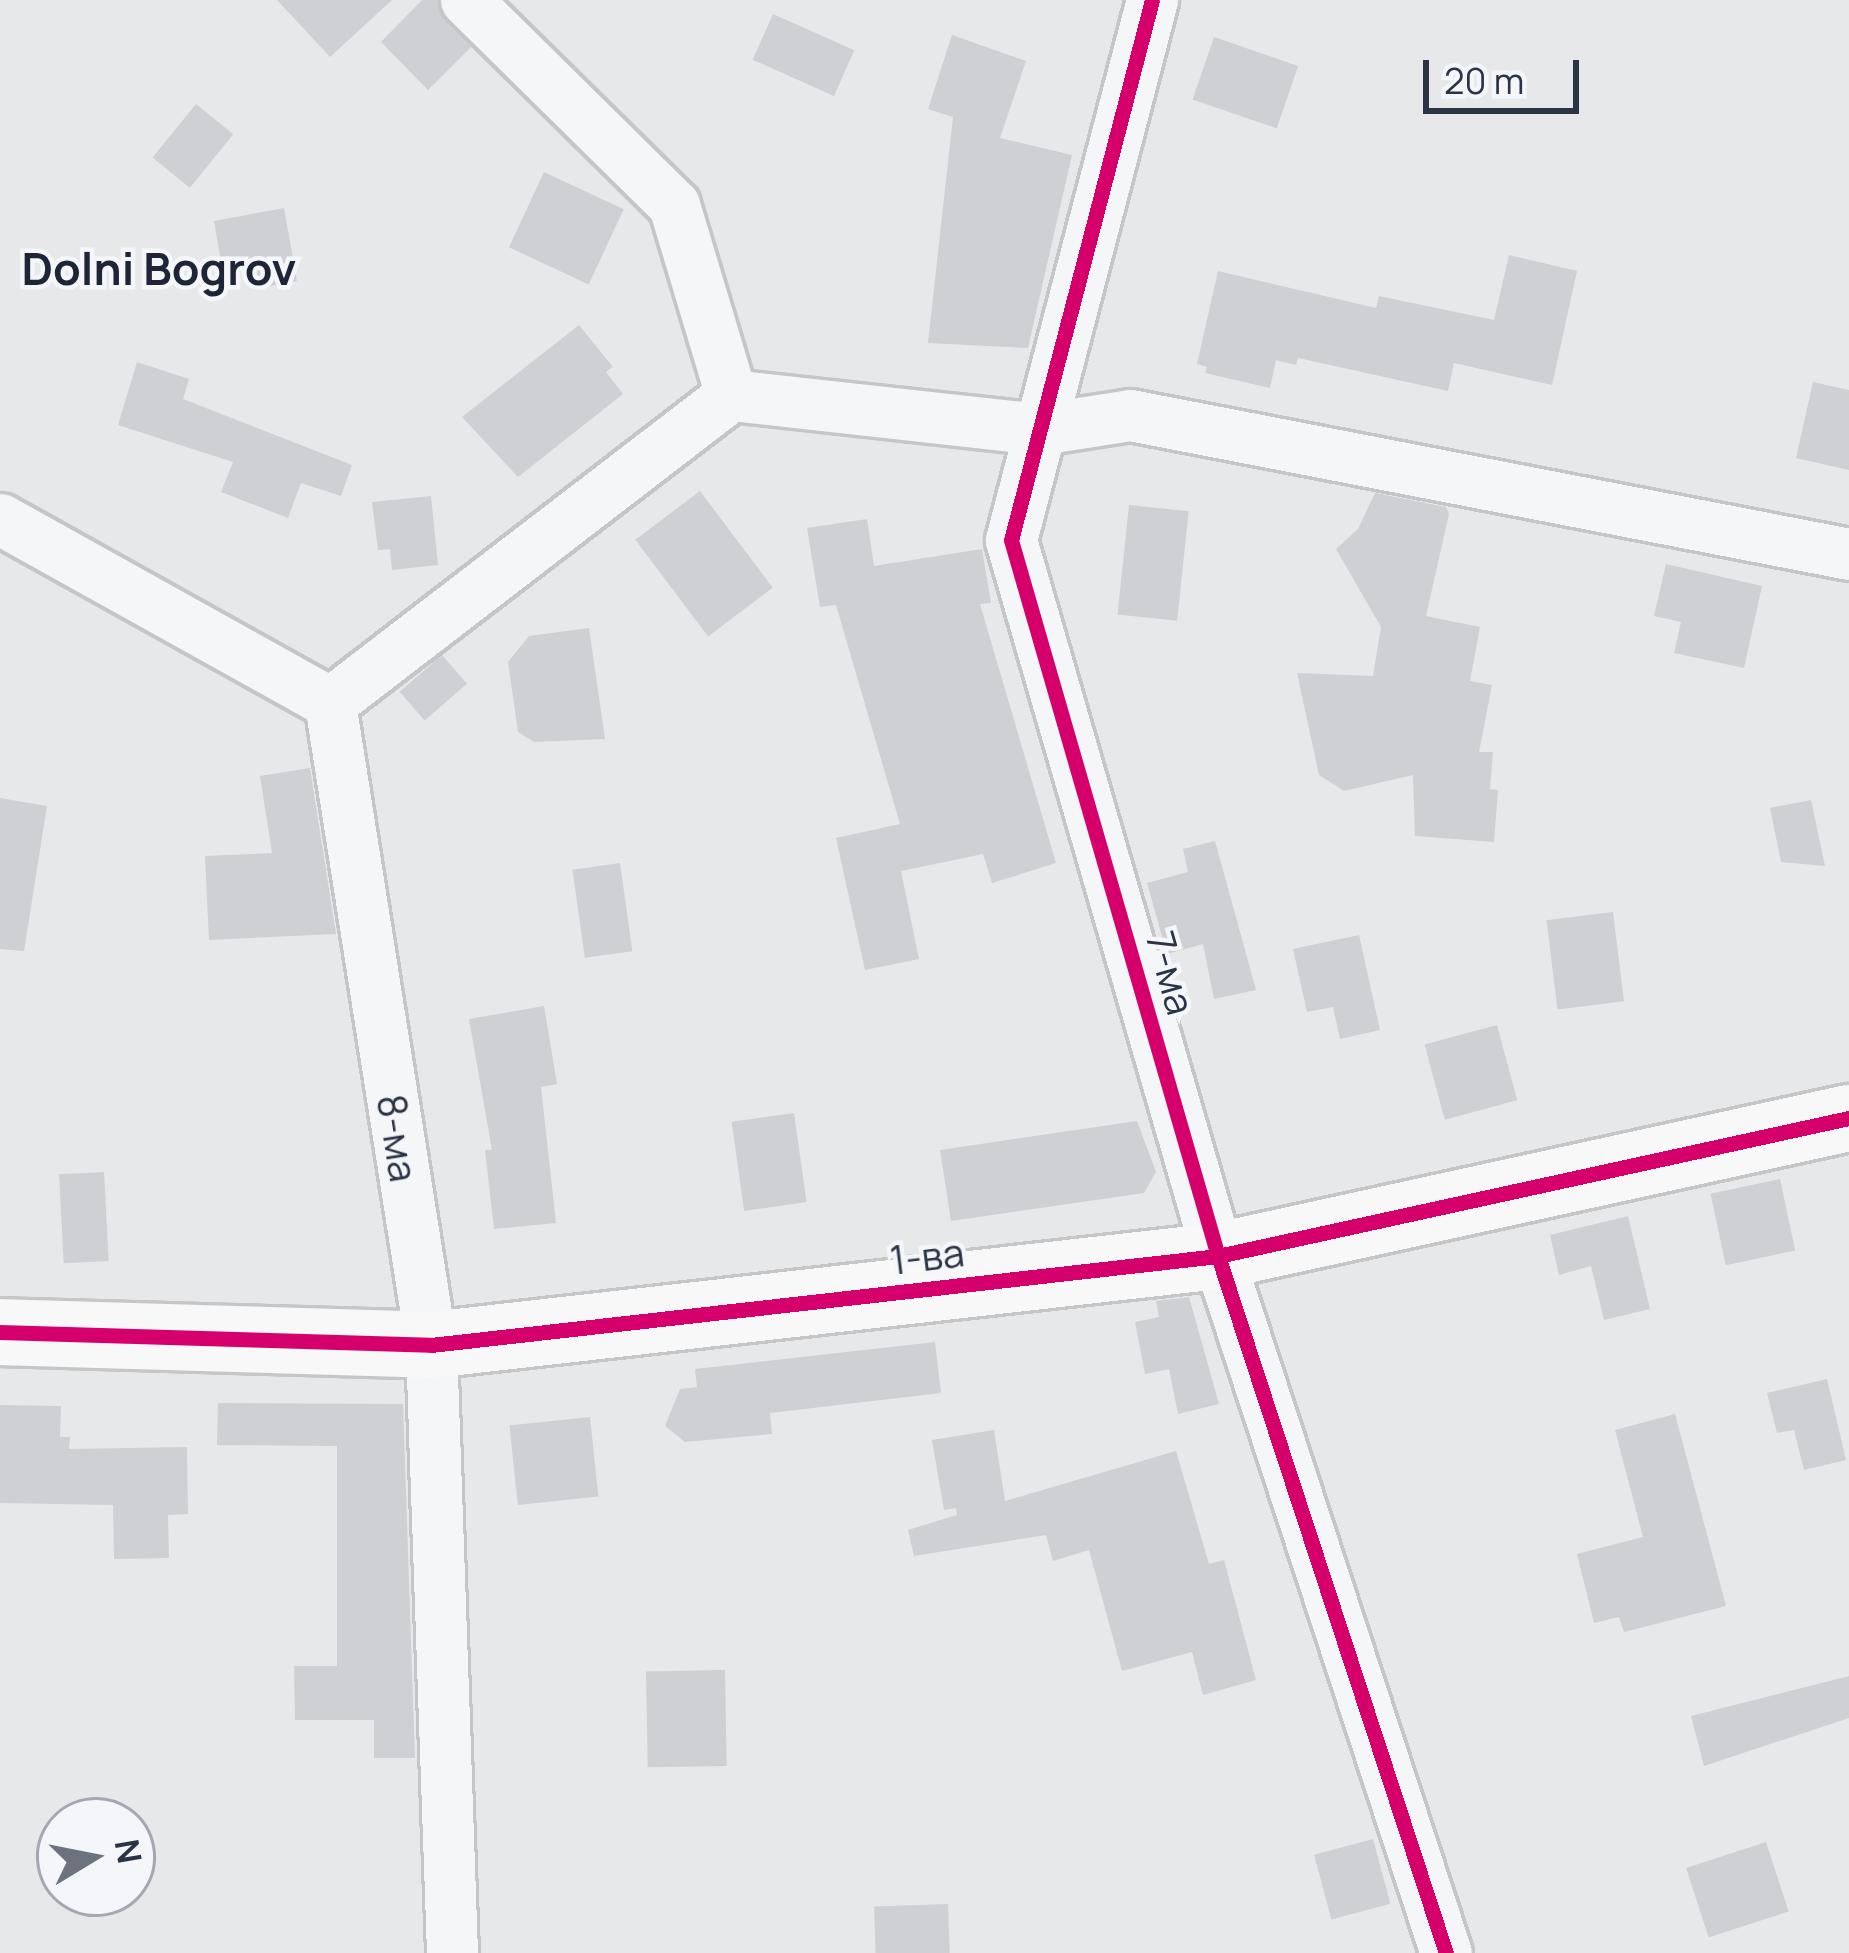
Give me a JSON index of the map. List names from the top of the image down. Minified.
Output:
{"streets":{"street":["7-ма","8-ма","1-ва"]},"crossings":[["7-ма","1-ва"],["8-ма","1-ва"]],"districts":["Dolni Bogrov"],"scale_bar":"20 m","north":"right"}
